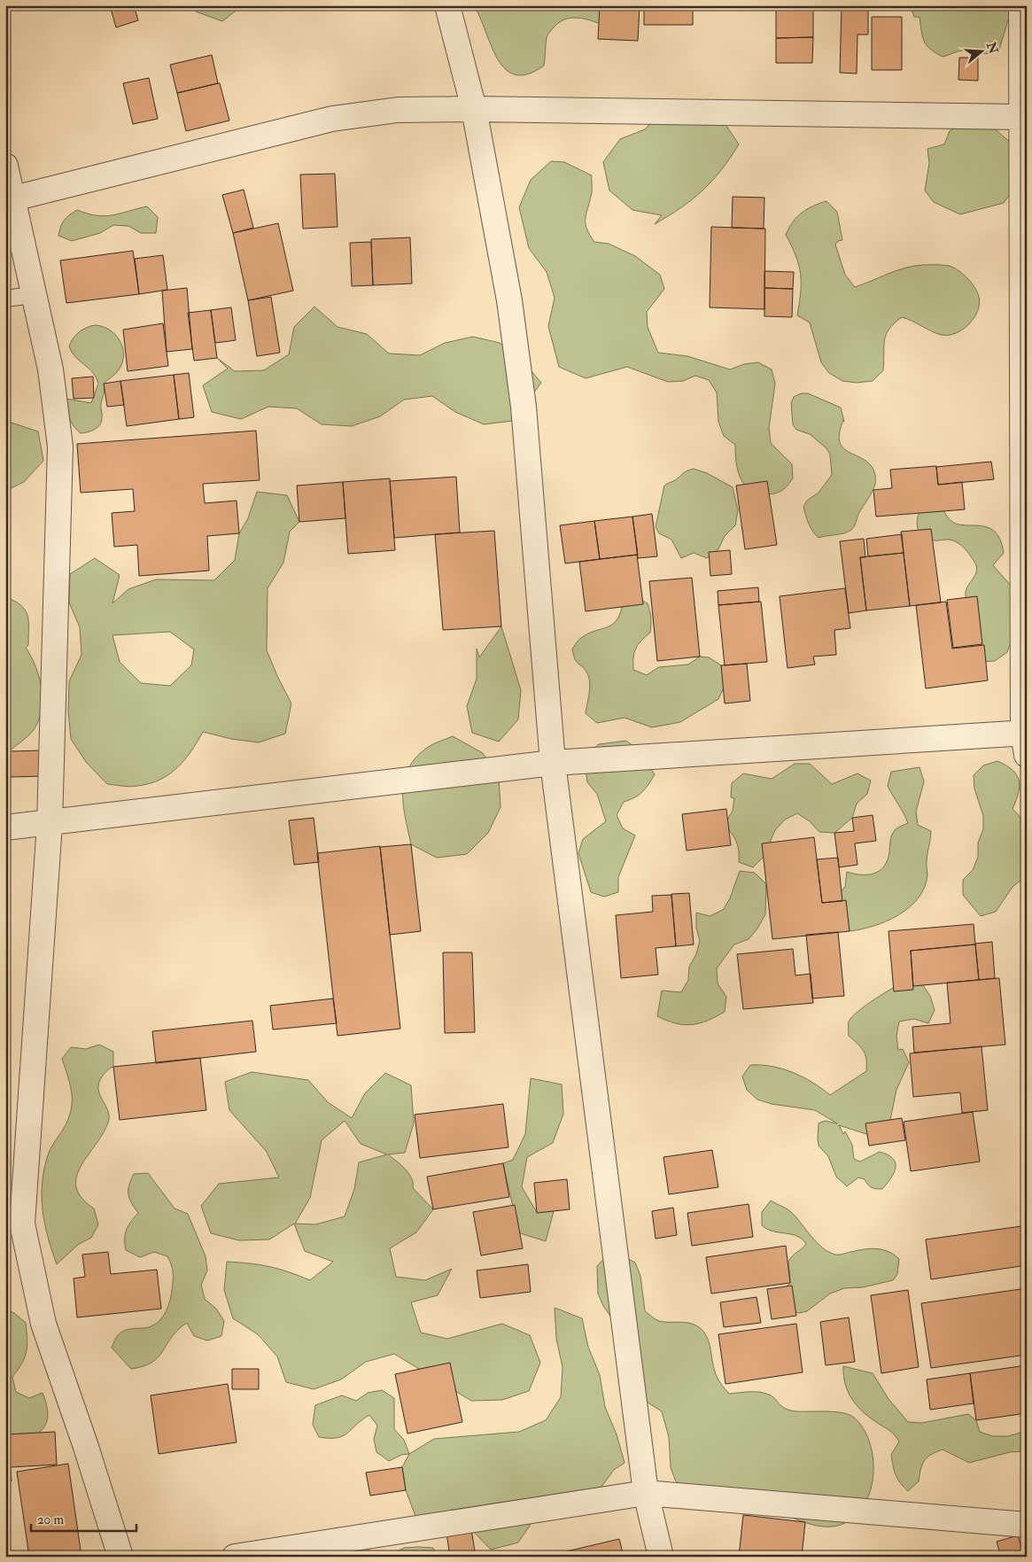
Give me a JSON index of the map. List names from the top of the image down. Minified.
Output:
{"scale_bar":"20 m","north":"right"}
